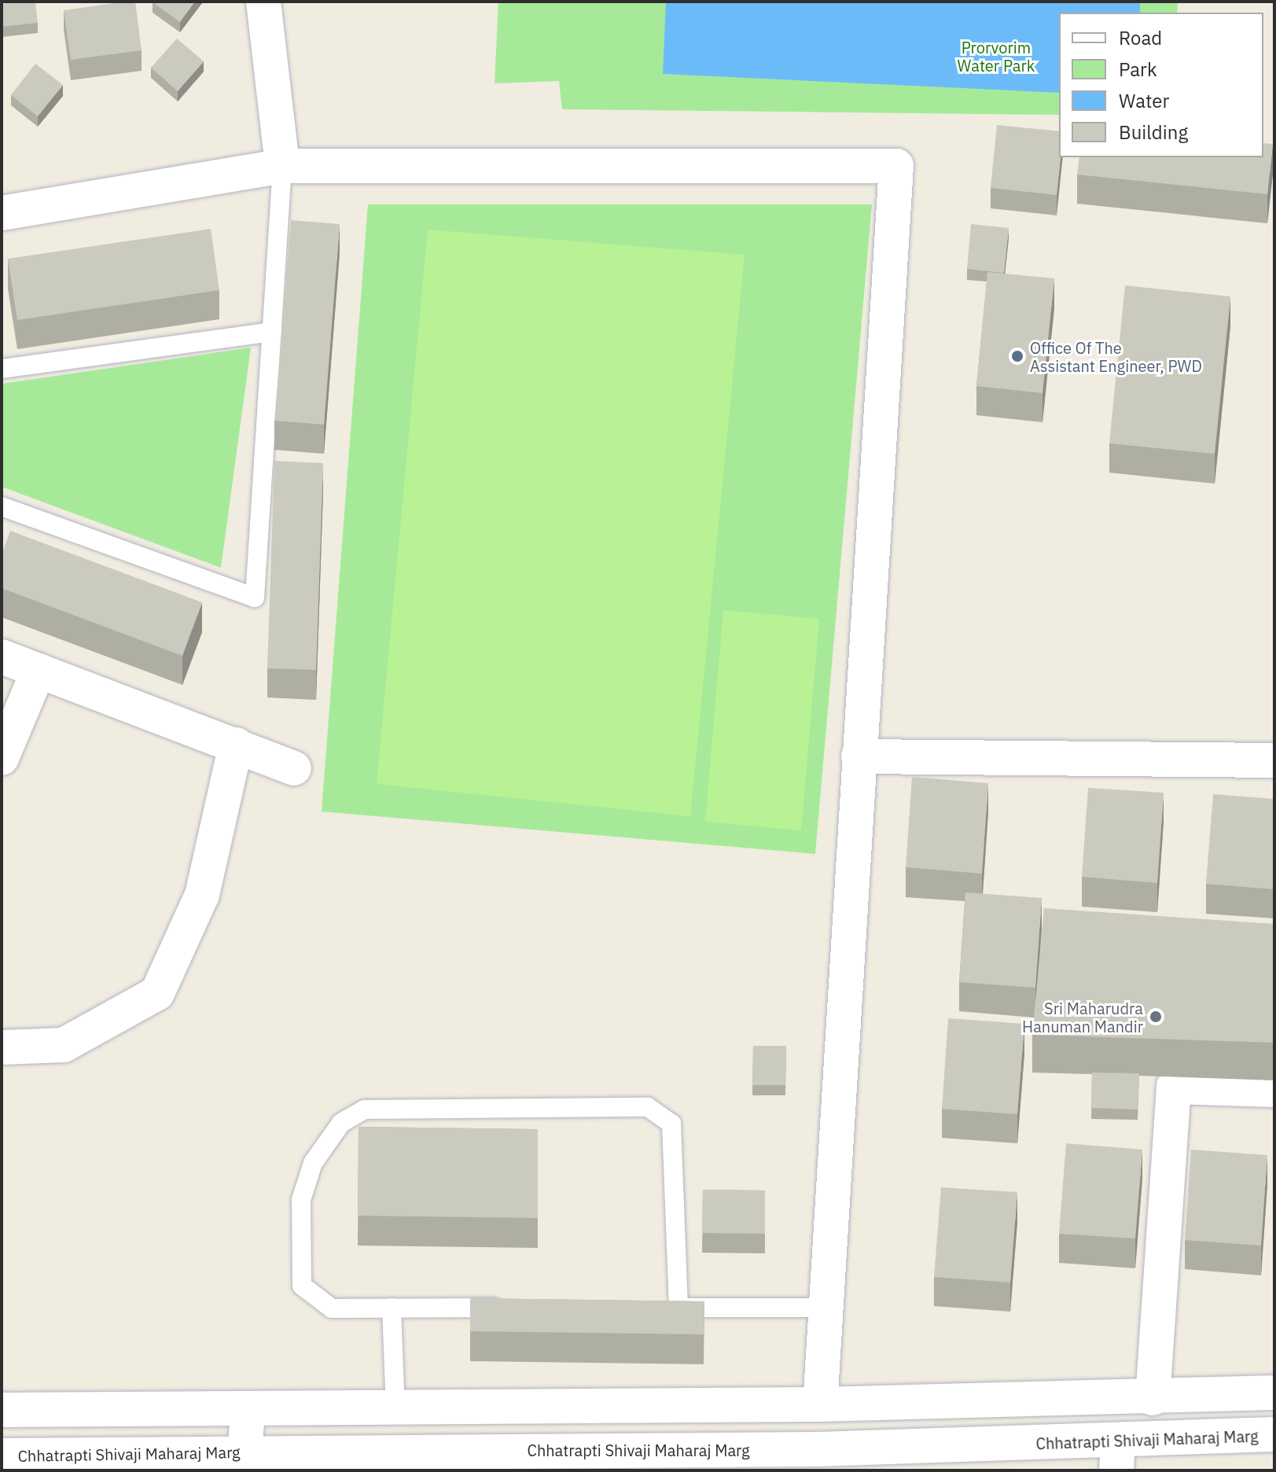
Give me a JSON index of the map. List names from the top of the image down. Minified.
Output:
{"streets":{"street":["Chhatrapti Shivaji Maharaj Marg"]},"parks":["Prorvorim Water Park"],"places":["Office Of The Assistant Engineer, PWD","Sri Maharudra Hanuman Mandir"],"legend":["Road","Park","Water","Building"]}
